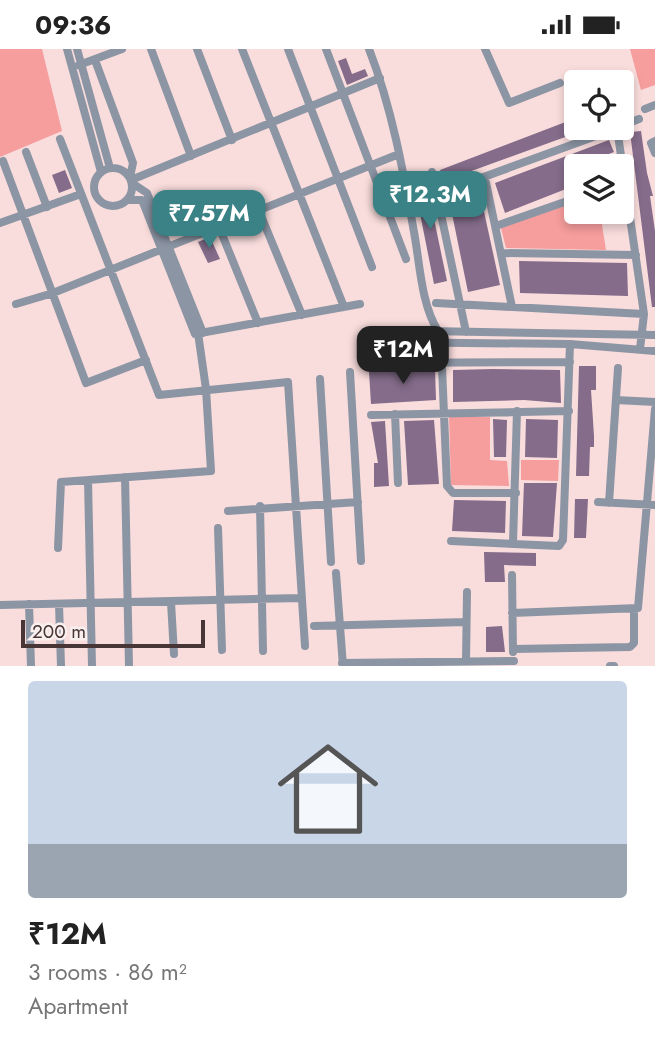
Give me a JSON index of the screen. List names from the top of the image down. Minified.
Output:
{"scale_bar":"200 m","page":{"status":"09:36","price":["₹12.3M","₹7.57M","₹12M"],"scale":"200 m","list":[{"name":"₹12M","note":"3 rooms · 86 m² · Apartment"}]}}
